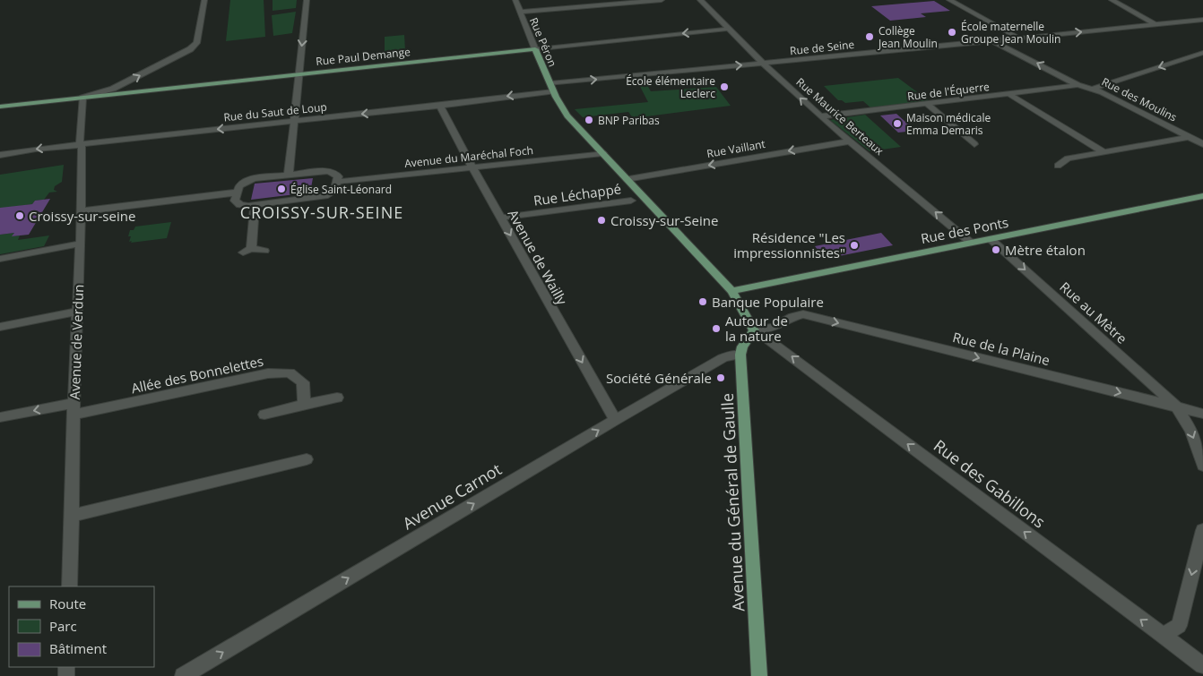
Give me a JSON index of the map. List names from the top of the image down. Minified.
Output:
{"streets":{"main road":["Rue Péron","Rue Paul Demange","Rue des Ponts","Avenue du Général de Gaulle"],"street":["Rue de Seine","Rue de l'Équerre","Rue des Moulins","Rue du Saut de Loup","Rue Maurice Berteaux","Rue Vaillant","Avenue du Maréchal Foch","Rue Léchappé","Avenue de Wailly","Rue au Mètre","Avenue de Verdun","Rue de la Plaine","Allée des Bonnelettes","Rue des Gabillons","Avenue Carnot"]},"crossings":[["Rue Péron","Rue de Seine"],["Rue Péron","Rue Paul Demange"],["Rue Péron","Rue du Saut de Loup"],["Rue Péron","Rue Vaillant"],["Rue Péron","Avenue du Maréchal Foch"],["Rue Péron","Rue des Ponts"],["Rue Péron","Rue de la Plaine"],["Rue Péron","Rue des Gabillons"],["Rue Péron","Avenue du Général de Gaulle"],["Rue de Seine","Rue des Moulins"],["Rue de Seine","Rue du Saut de Loup"],["Rue de Seine","Rue Maurice Berteaux"],["Rue Paul Demange","Rue Maurice Berteaux"],["Rue Paul Demange","Avenue de Verdun"],["Rue de l'Équerre","Rue des Moulins"],["Rue de l'Équerre","Rue Maurice Berteaux"],["Rue du Saut de Loup","Avenue de Wailly"],["Rue du Saut de Loup","Avenue de Verdun"],["Rue Maurice Berteaux","Rue Vaillant"],["Rue Maurice Berteaux","Rue des Ponts"],["Avenue du Maréchal Foch","Avenue de Wailly"],["Rue Léchappé","Avenue de Wailly"],["Rue des Ponts","Rue au Mètre"],["Avenue de Wailly","Avenue Carnot"],["Rue au Mètre","Rue de la Plaine"],["Avenue de Verdun","Allée des Bonnelettes"],["Rue de la Plaine","Rue des Gabillons"],["Rue de la Plaine","Avenue du Général de Gaulle"],["Rue des Gabillons","Avenue du Général de Gaulle"],["Avenue Carnot","Avenue du Général de Gaulle"]],"one_way":["Rue Maurice Berteaux","Rue Vaillant","Avenue de Wailly","Rue au Mètre","Rue de la Plaine","Rue des Gabillons","Avenue Carnot"],"districts":["CROISSY-SUR-SEINE"],"places":["École maternelle Groupe Jean Moulin","Collège Jean Moulin","École élémentaire Leclerc","BNP Paribas","Maison médicale Emma Demaris","Église Saint-Léonard","Croissy-sur-seine","Croissy-sur-Seine","Résidence \"Les impressionnistes\"","Mètre étalon","Banque Populaire","Autour de la nature","Société Générale"],"legend":["Route","Parc","Bâtiment"]}
